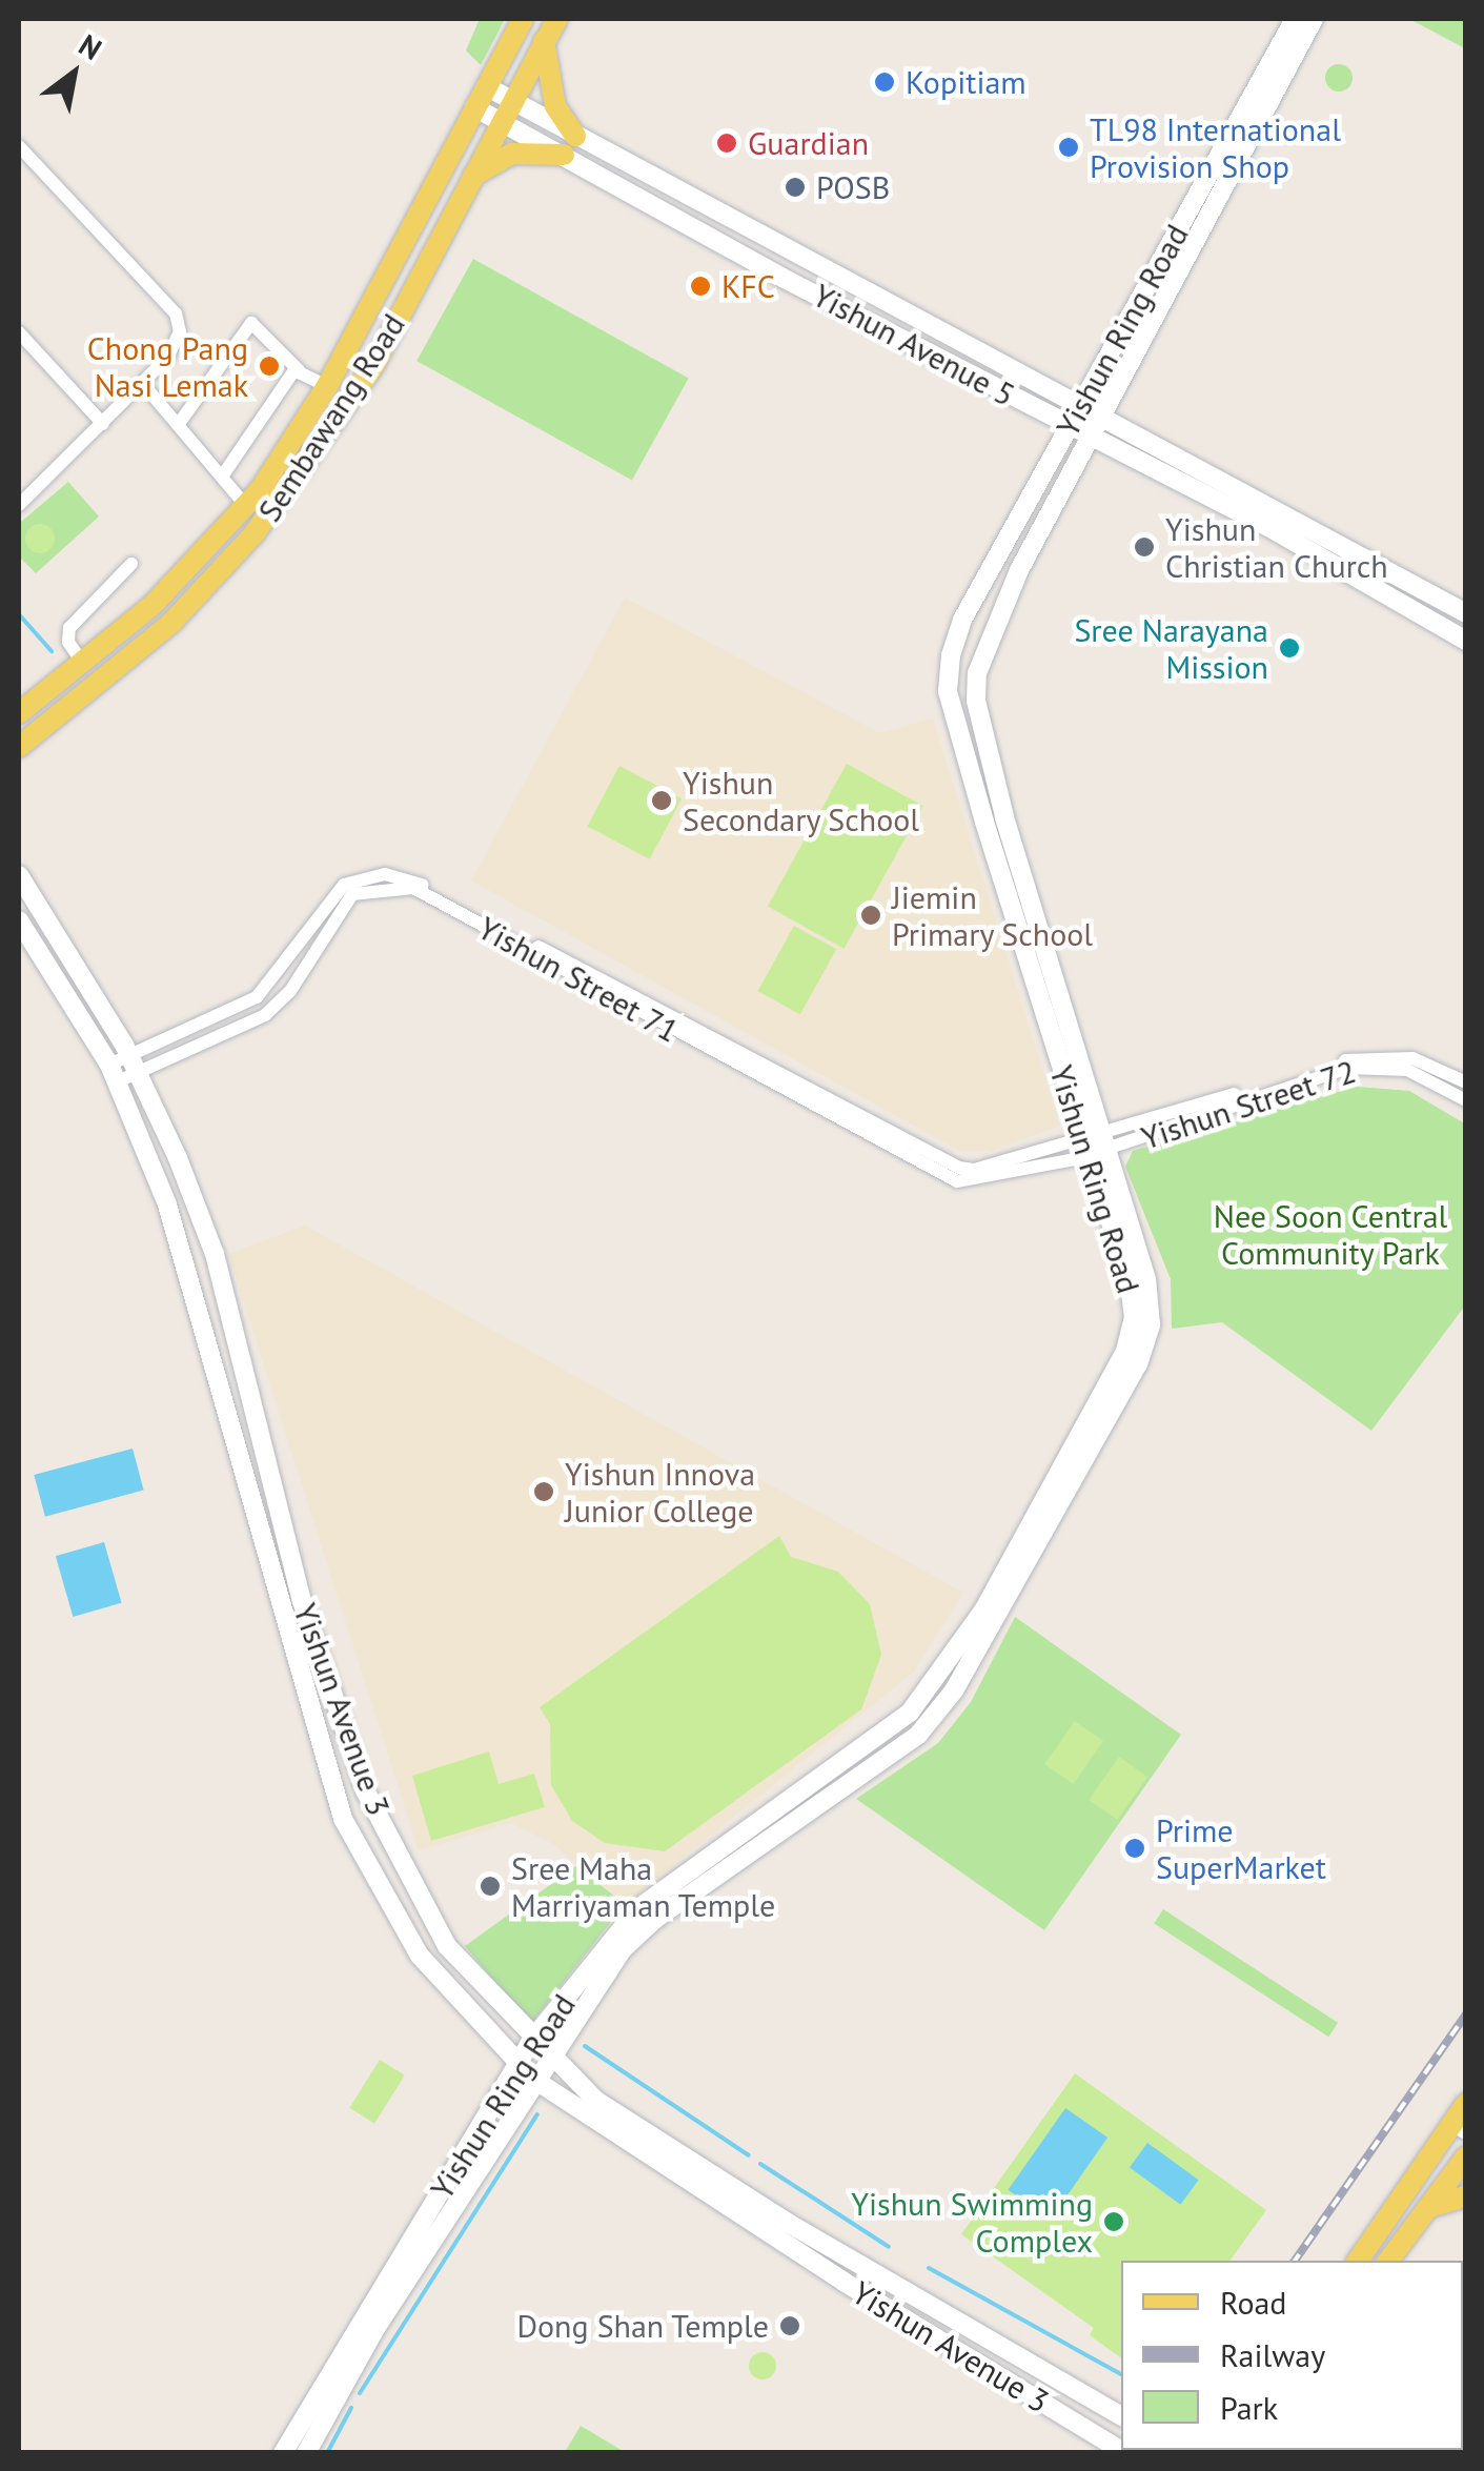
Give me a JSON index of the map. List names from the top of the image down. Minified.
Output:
{"streets":{"main road":["Yishun Ring Road","Yishun Avenue 5","Sembawang Road","Yishun Avenue 3"],"street":["Yishun Street 71","Yishun Street 72"]},"crossings":[["Yishun Ring Road","Yishun Avenue 5"],["Yishun Ring Road","Yishun Street 71"],["Yishun Ring Road","Yishun Street 72"],["Yishun Ring Road","Yishun Avenue 3"],["Yishun Avenue 5","Sembawang Road"],["Yishun Street 71","Yishun Street 72"],["Yishun Street 71","Yishun Avenue 3"]],"parks":["Nee Soon Central Community Park"],"places":["Kopitiam","Guardian","TL98 International Provision Shop","POSB","KFC","Chong Pang Nasi Lemak","Yishun Christian Church","Sree Narayana Mission","Yishun Secondary School","Jiemin Primary School","Yishun Innova Junior College","Prime SuperMarket","Sree Maha Marriyaman Temple","Yishun Swimming Complex","Dong Shan Temple"],"legend":["Road","Railway","Park"],"north":"top right"}
